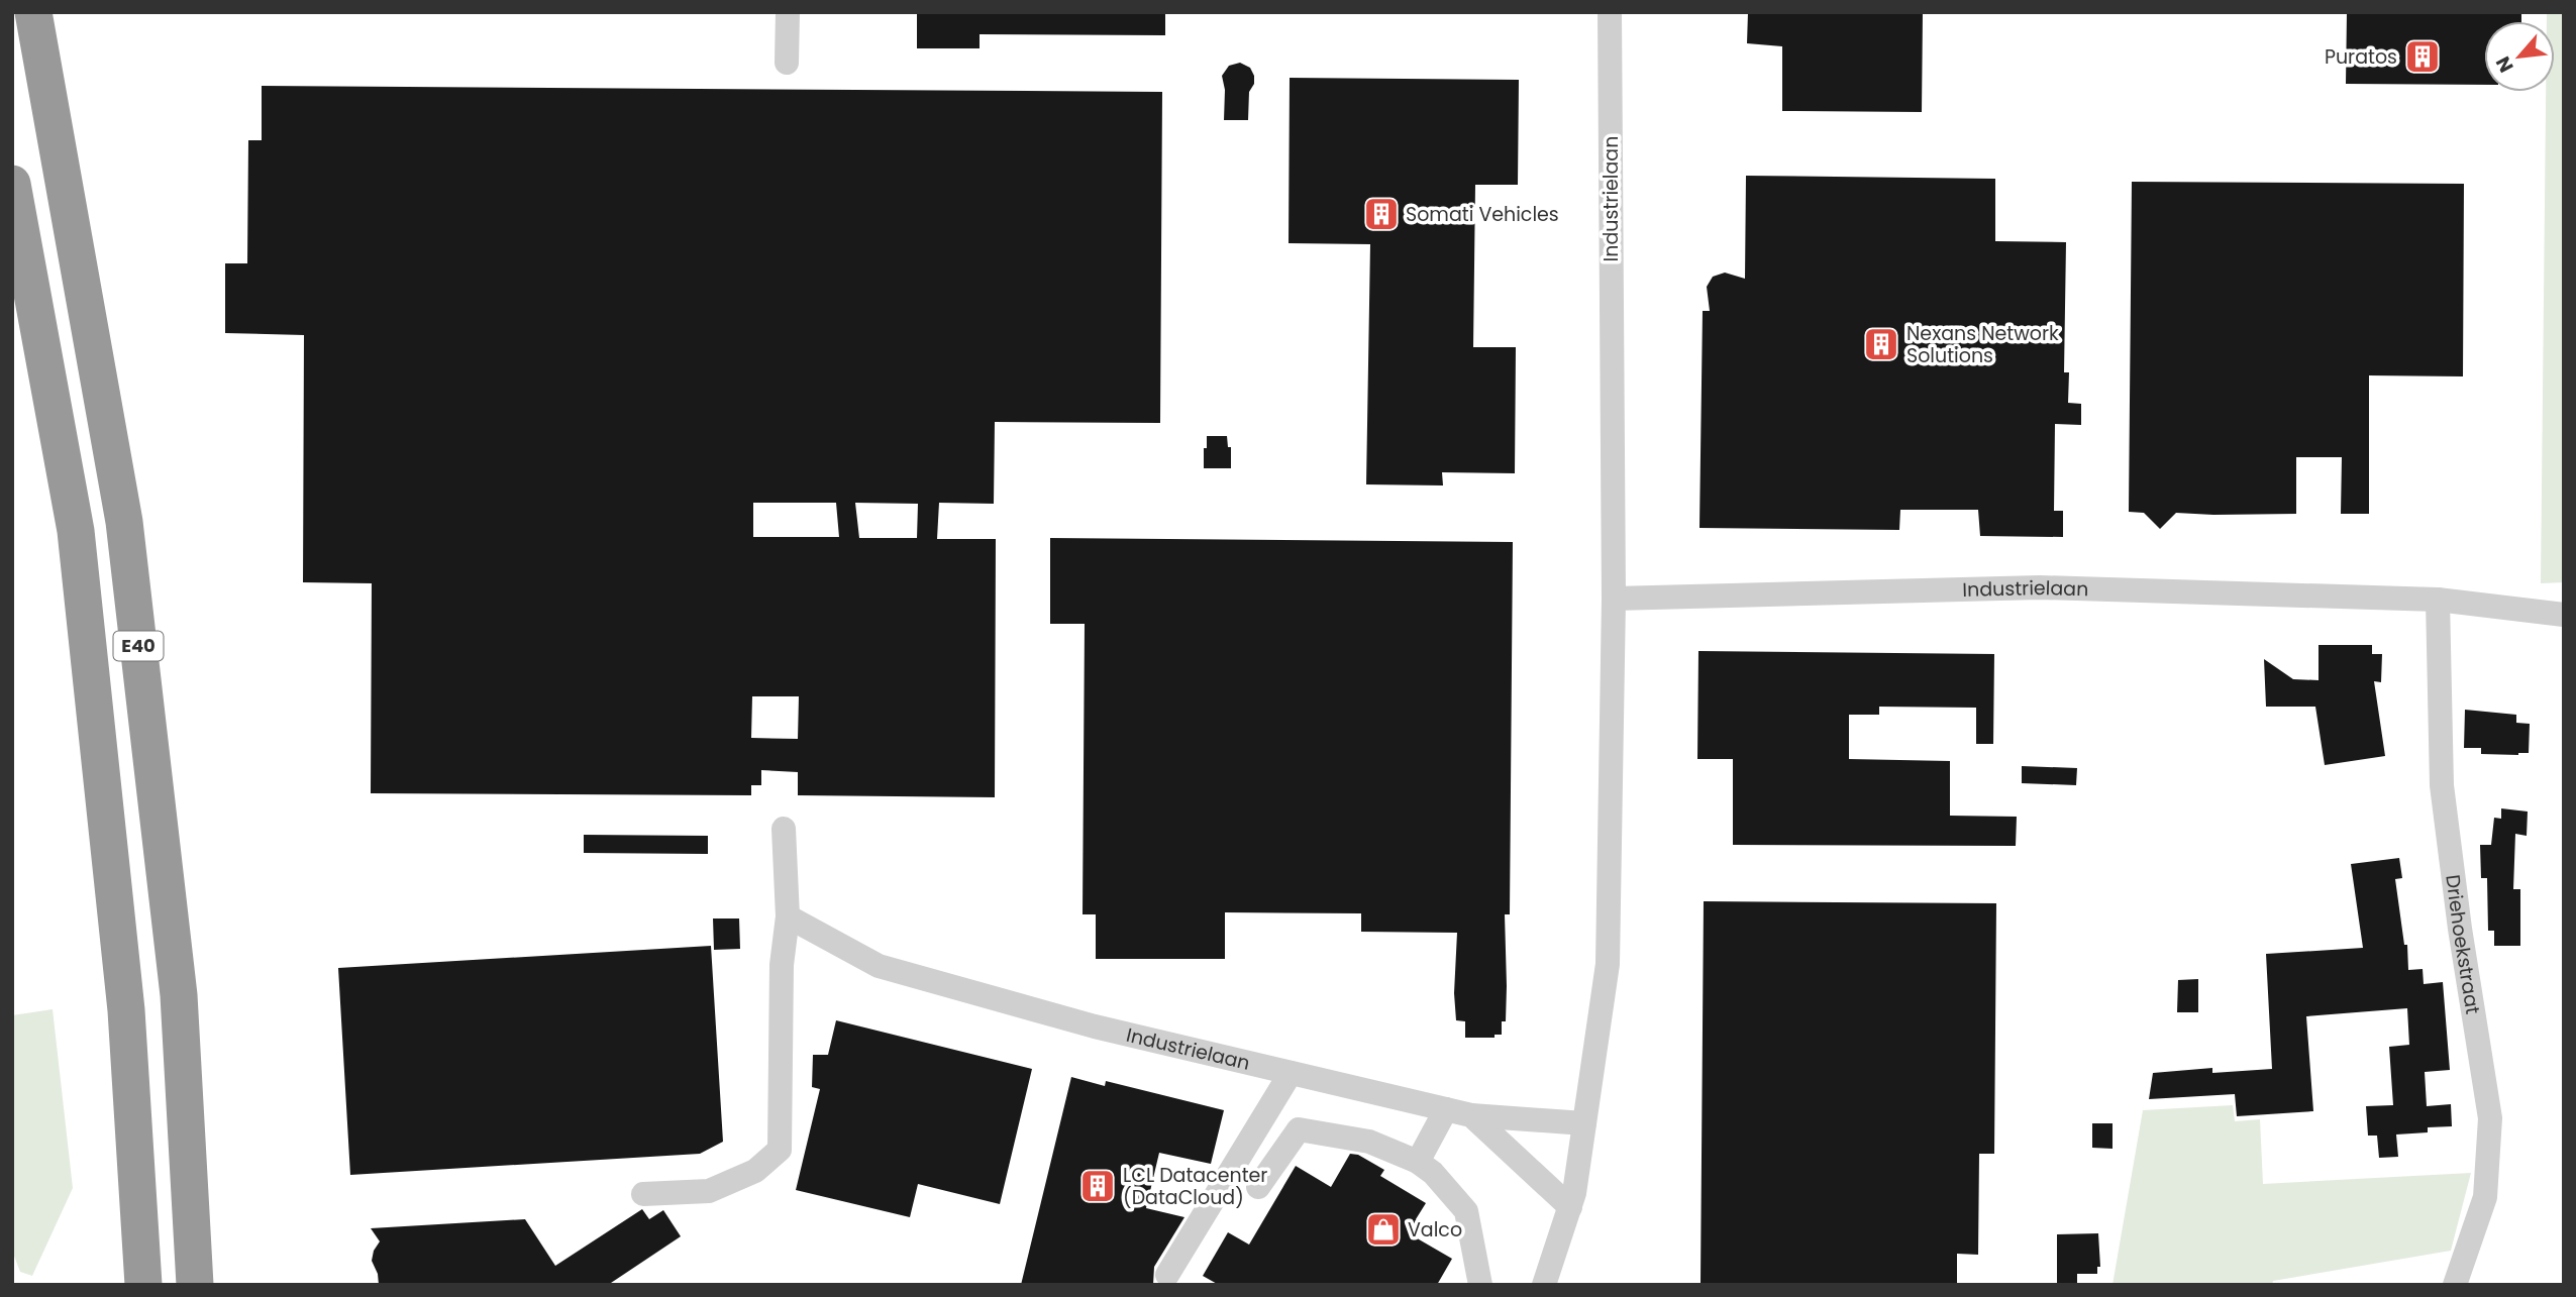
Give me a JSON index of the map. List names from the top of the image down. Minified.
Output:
{"streets":{"highway":["E40"],"street":["Industrielaan","Driehoekstraat"]},"crossings":[["Industrielaan","Driehoekstraat"]],"places":{"building":["Puratos","Somati Vehicles","Nexans Network Solutions","LCL Datacenter (DataCloud)"],"shop":["Valco"]},"north":"bottom left"}
